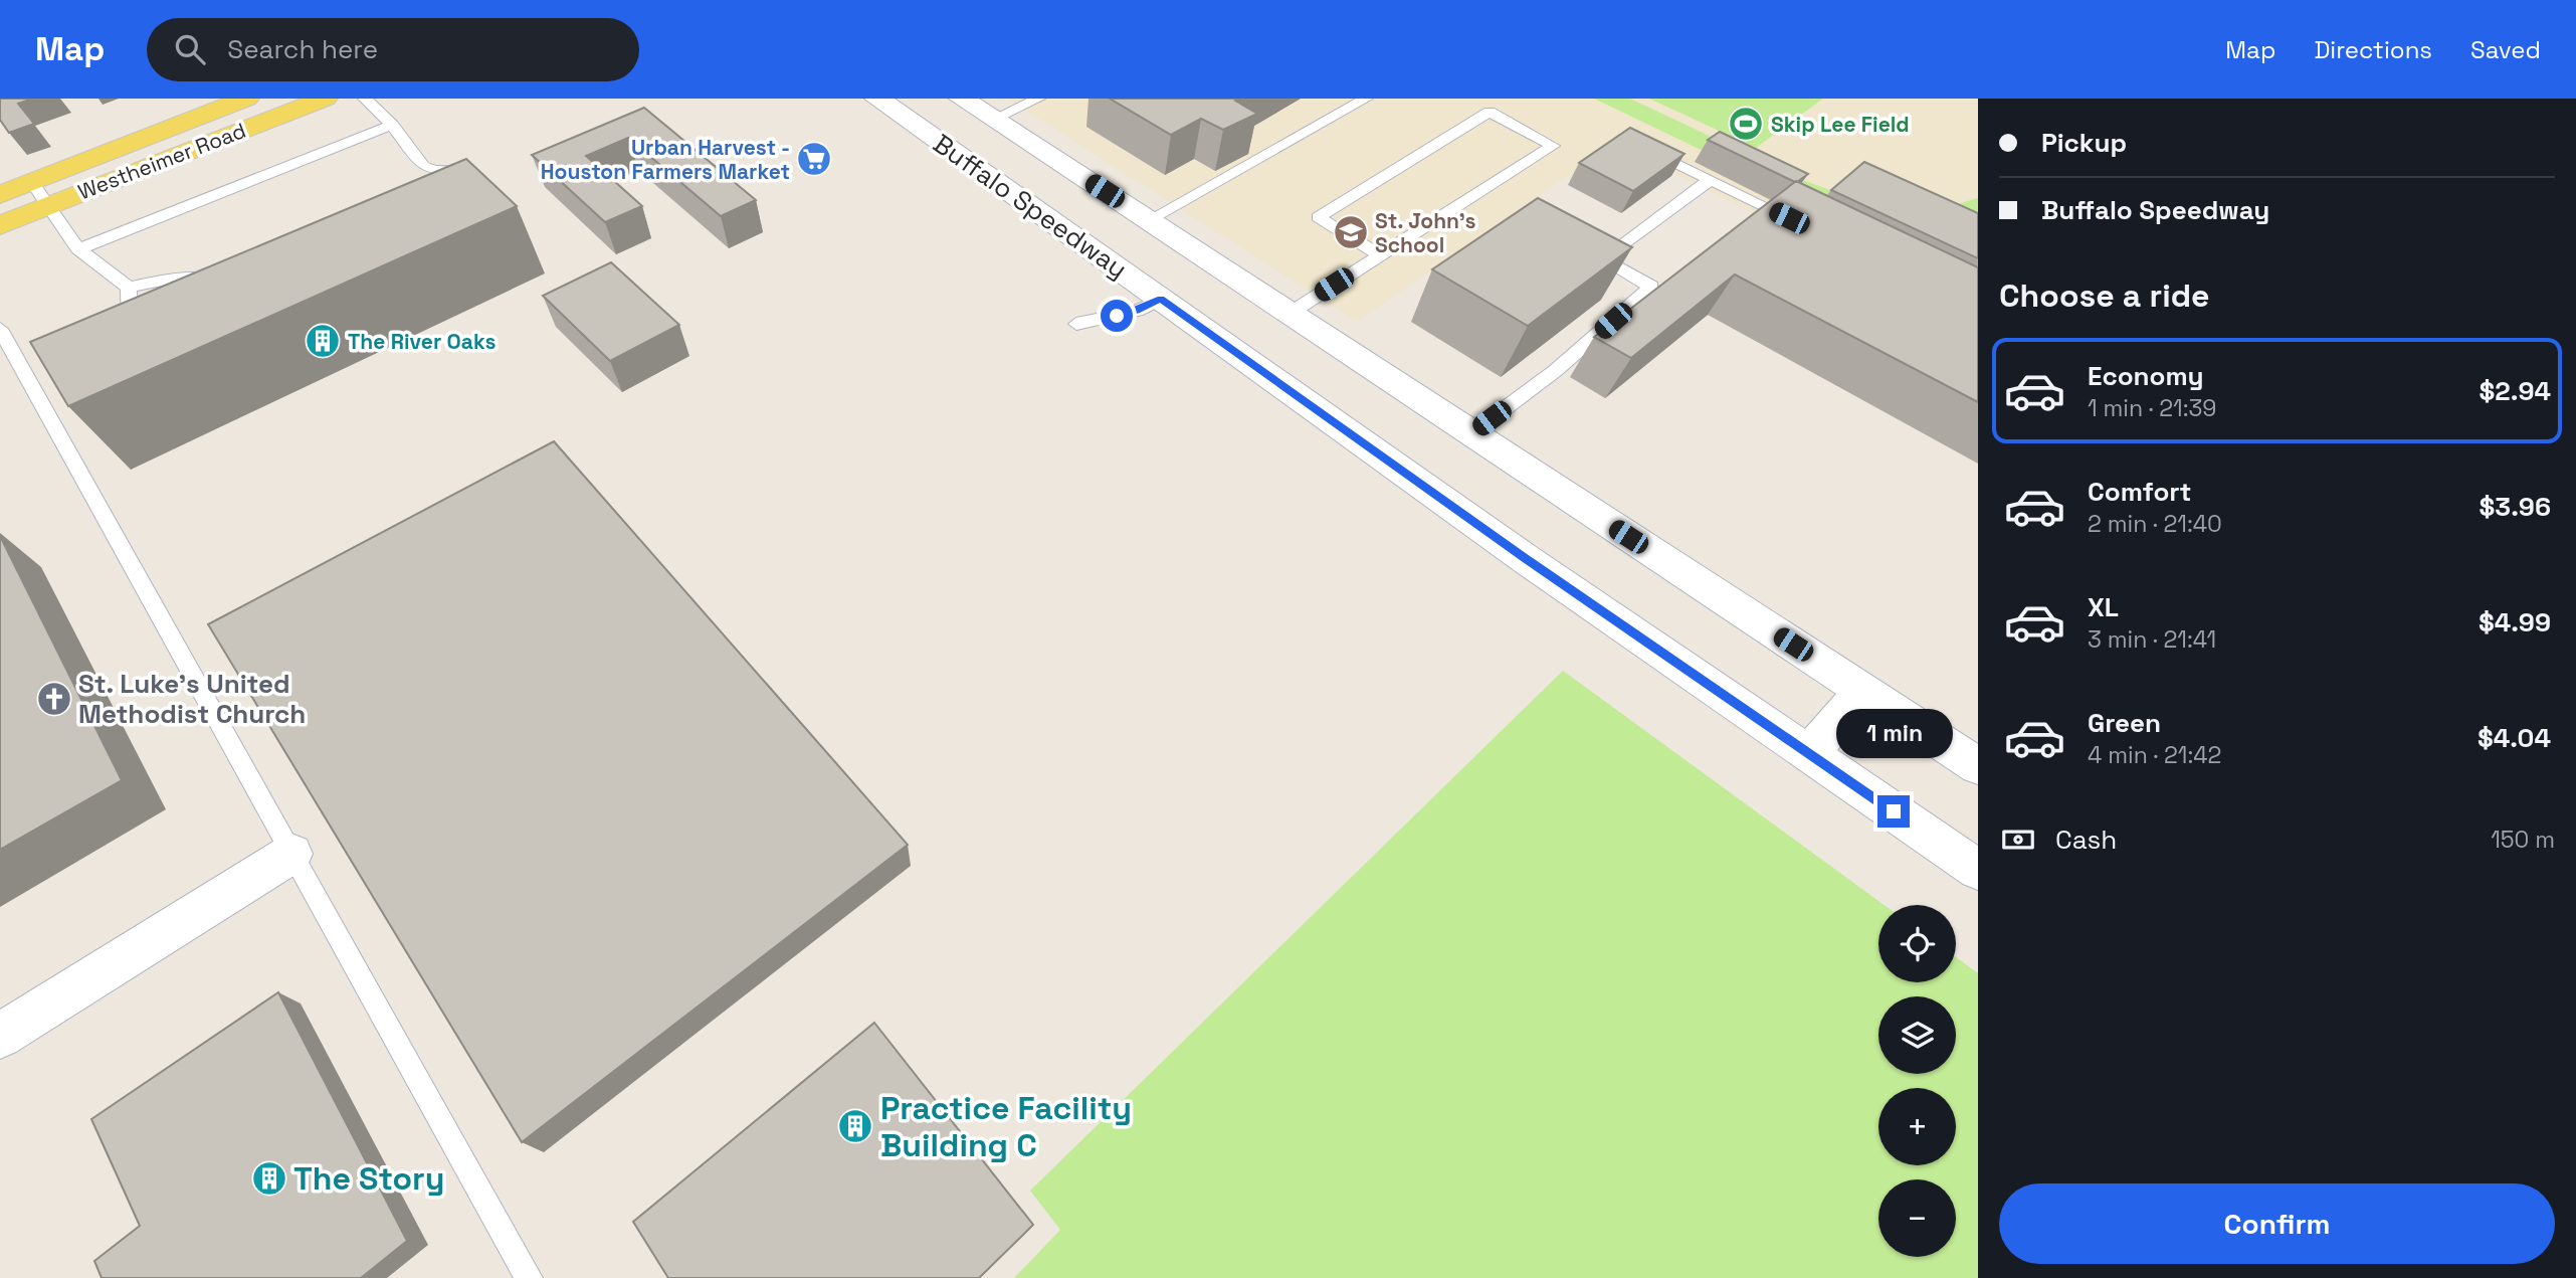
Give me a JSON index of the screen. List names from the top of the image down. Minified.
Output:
{"streets":{"main road":["Westheimer Road","Buffalo Speedway"]},"places":{"sports":["Skip Lee Field"],"supermarket":["Urban Harvest - Houston Farmers Market"],"school or university":["St. John's School"],"building":["The River Oaks","Practice Facility Building C","The Story"],"church":["St. Luke's United Methodist Church"]},"page":{"header":"Map","search":"Search here","nav":["Map","Directions","Saved"],"banner":["Pickup","Buffalo Speedway"],"heading":"Choose a ride","list":[{"name":"Economy","note":"1 min · 21:39","value":"$2.94"},{"name":"Comfort","note":"2 min · 21:40","value":"$3.96"},{"name":"XL","note":"3 min · 21:41","value":"$4.99"},{"name":"Green","note":"4 min · 21:42","value":"$4.04"}],"bubble":"1 min","pay":["Cash","150 m"],"map_buttons":["+","−"],"buttons":"Confirm"}}
